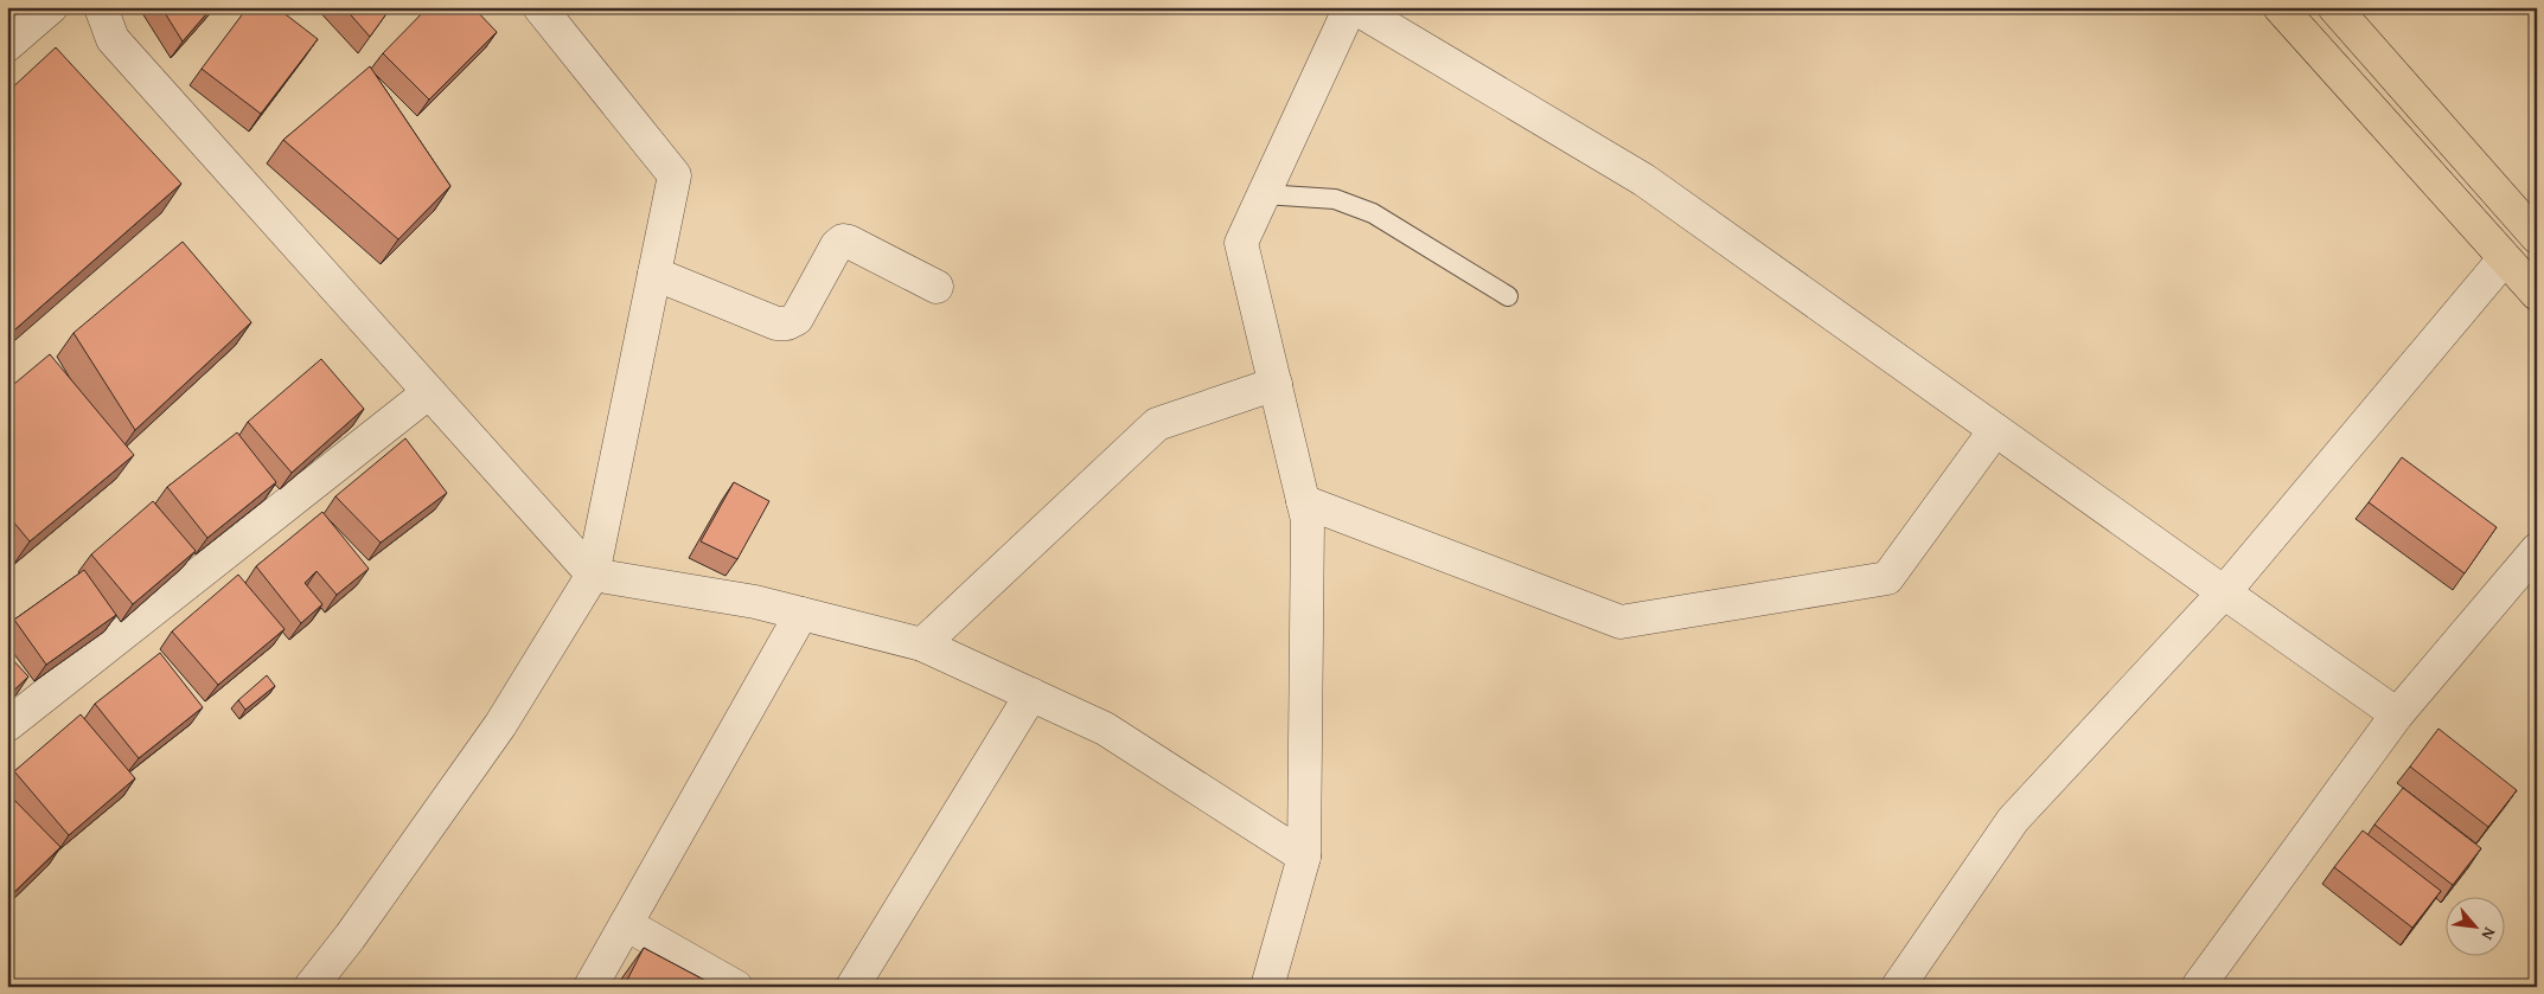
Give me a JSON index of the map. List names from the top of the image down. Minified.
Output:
{"north":"bottom right"}
